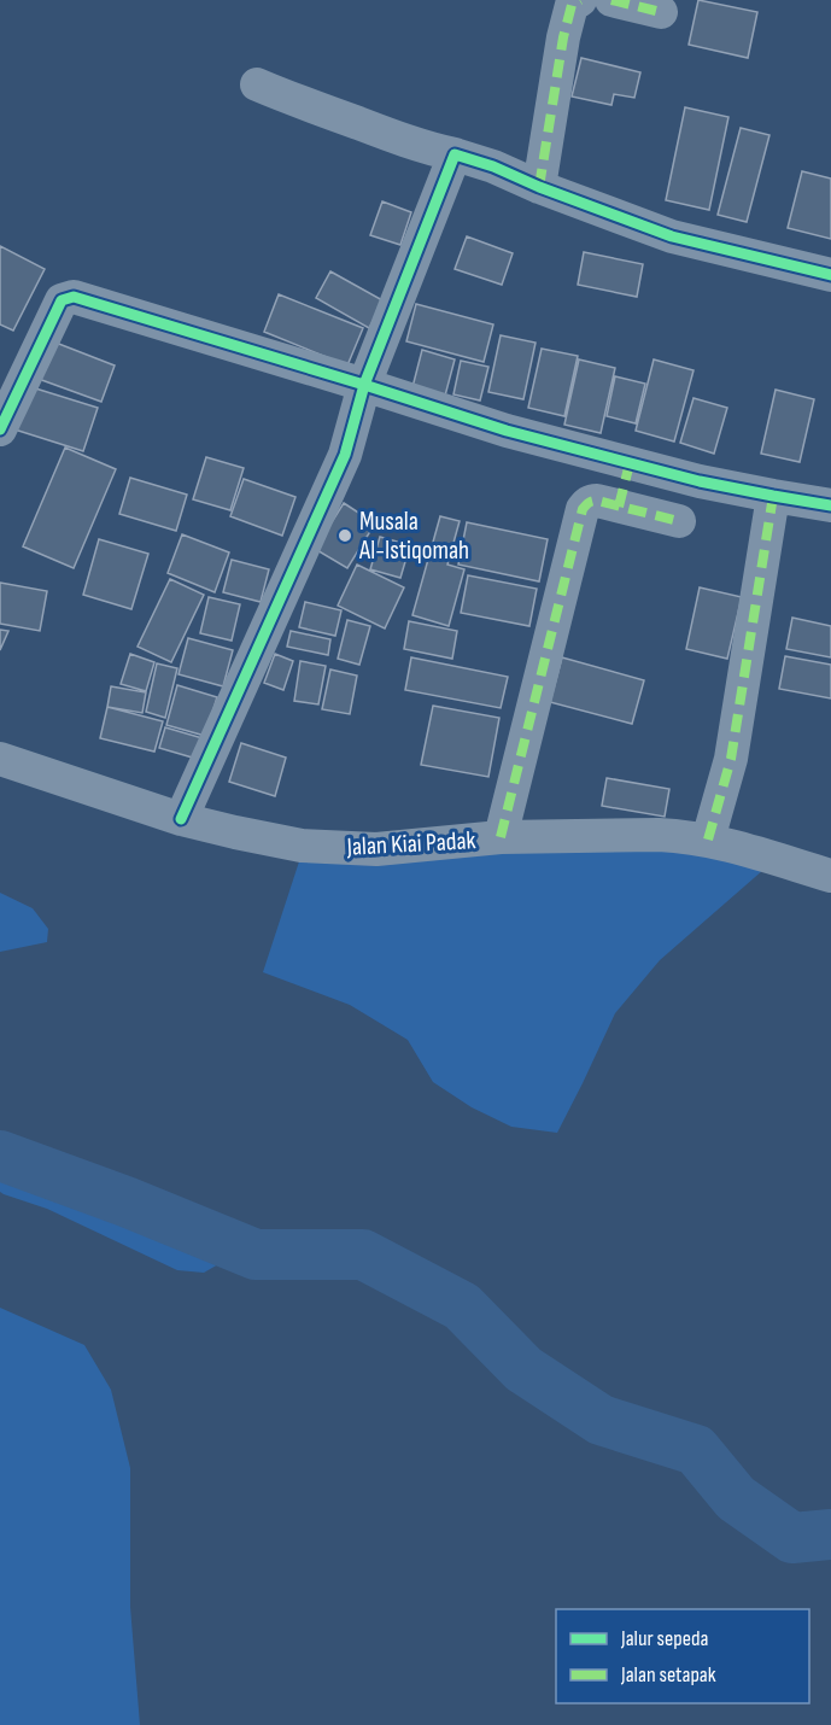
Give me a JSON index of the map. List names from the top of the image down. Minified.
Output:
{"streets":{"street":["Jalan Kiai Padak"]},"places":["Musala Al-Istiqomah"],"legend":["Jalur sepeda","Jalan setapak"]}
